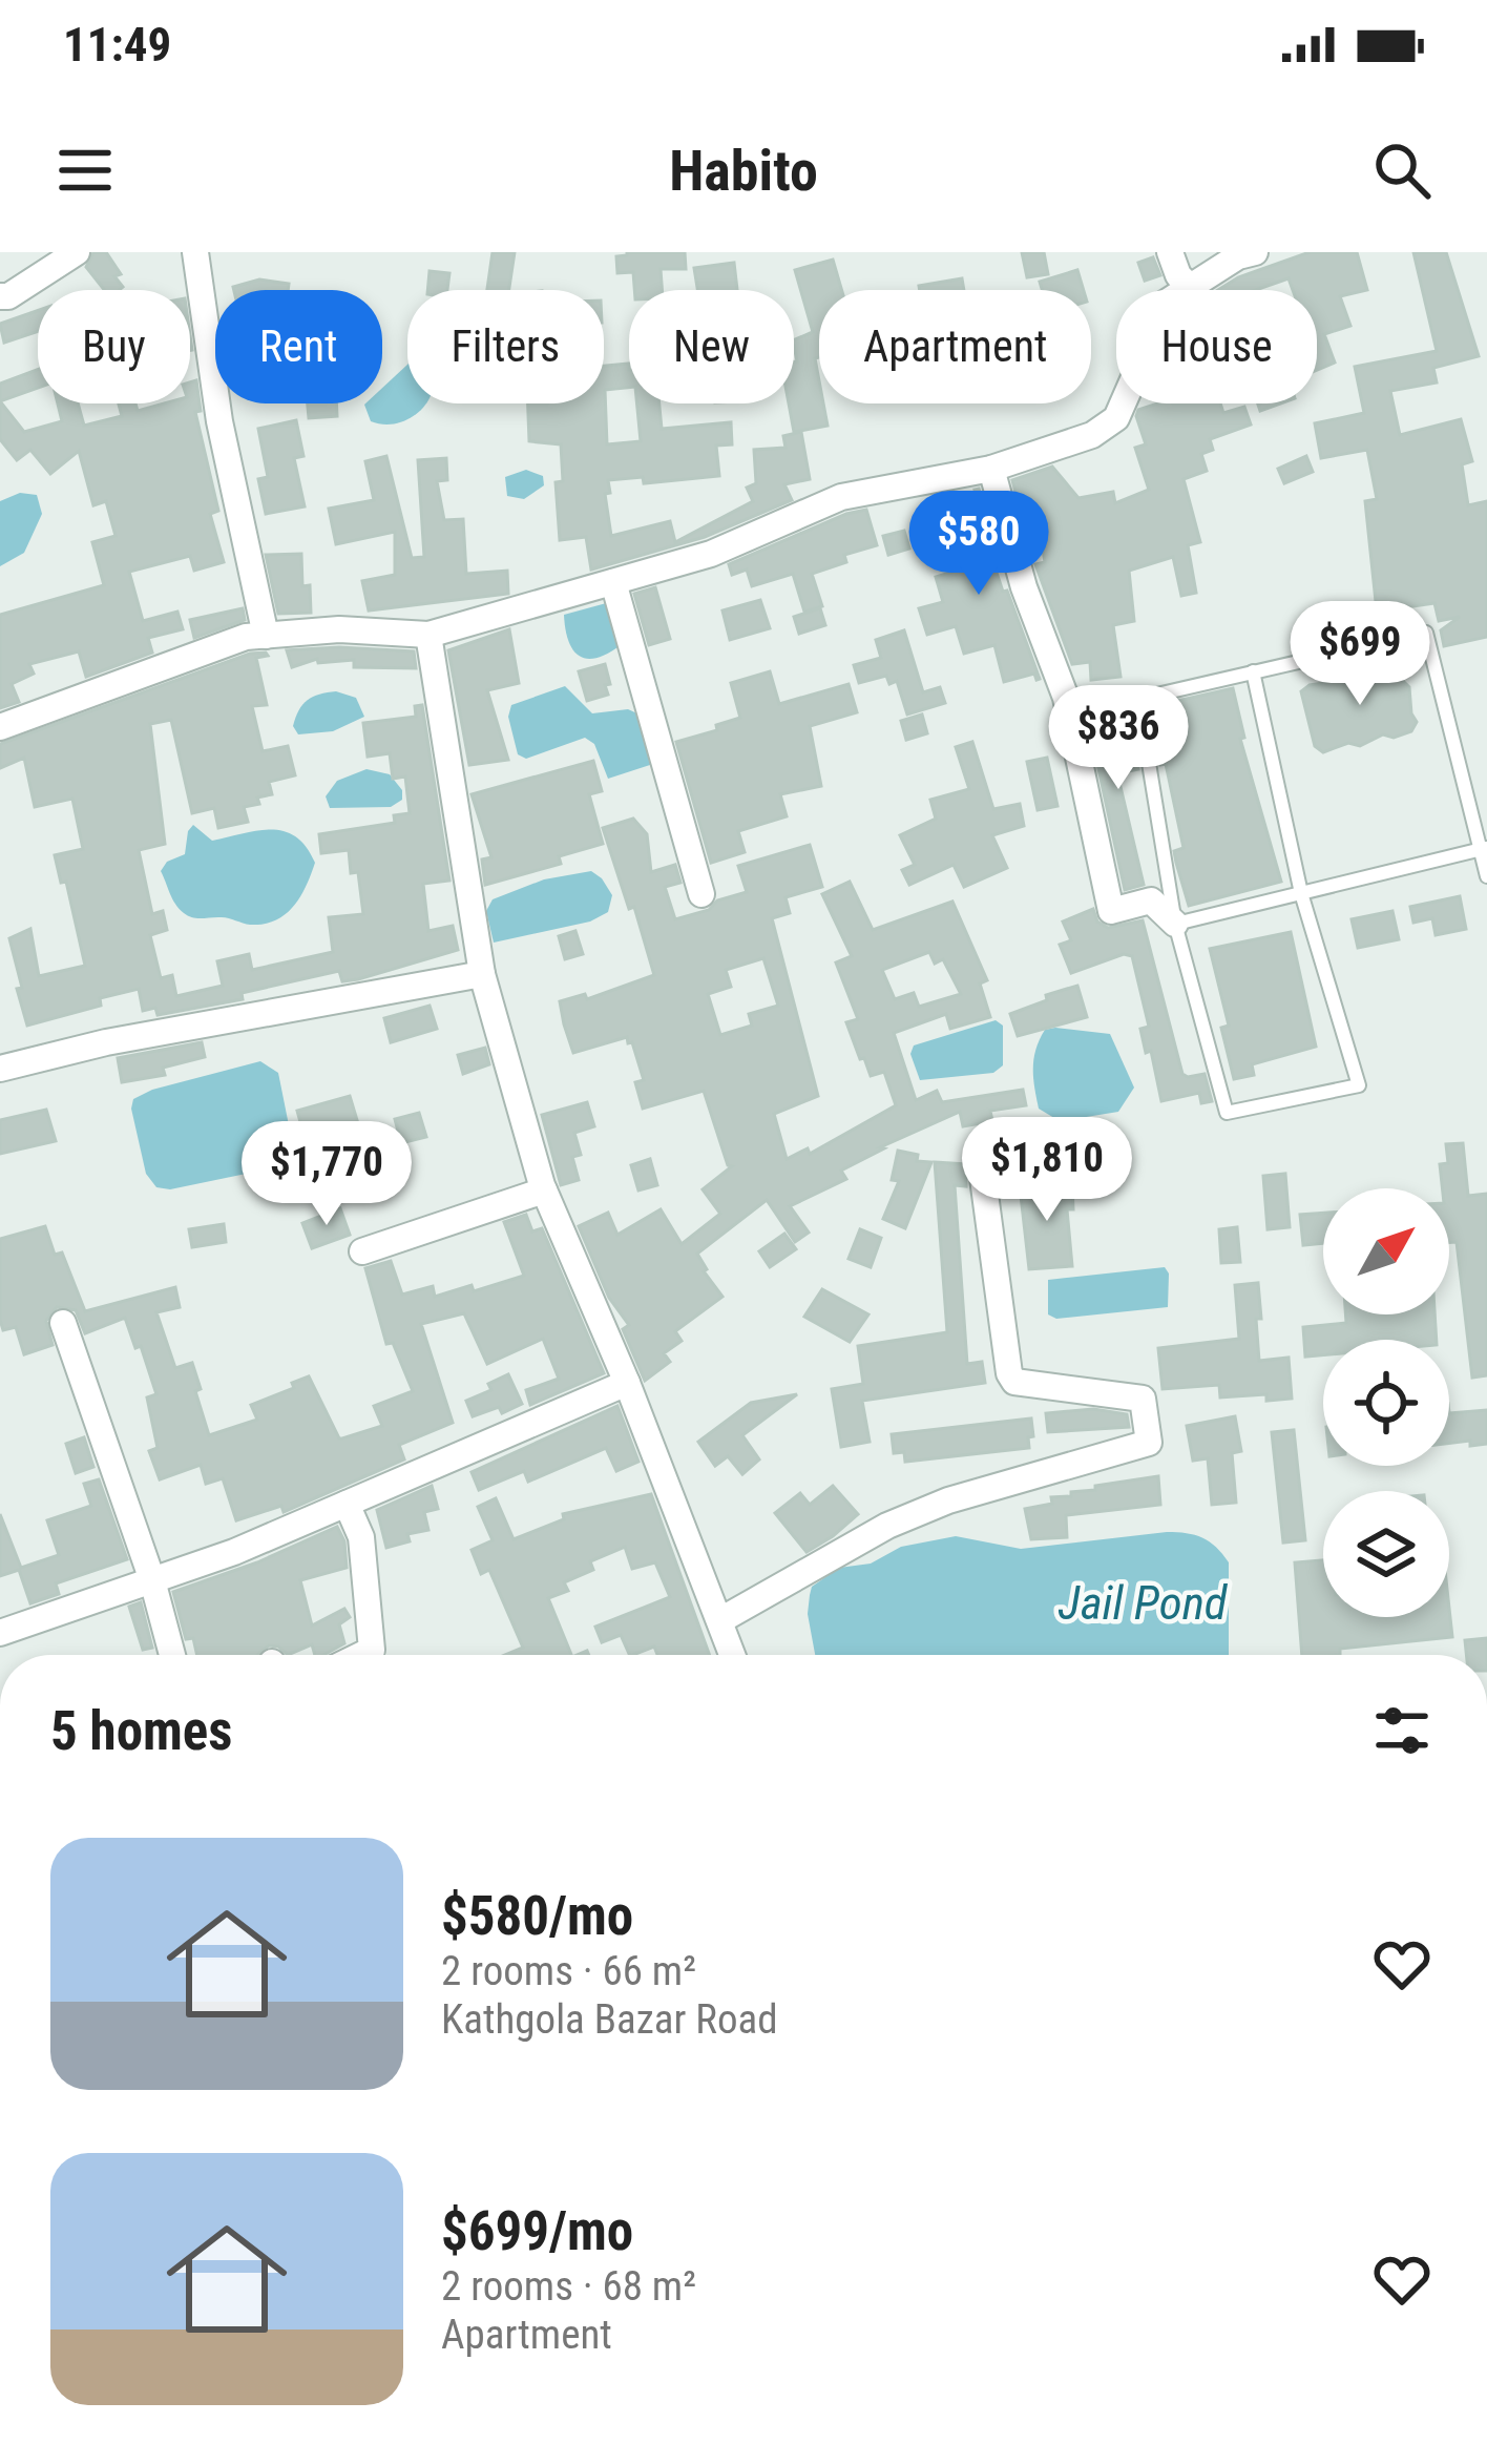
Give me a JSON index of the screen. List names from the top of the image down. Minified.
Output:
{"water":["Jail Pond"],"north":"top right","page":{"status":"11:49","header":"Habito","chip":["Buy","Rent","Filters","New","Apartment","House"],"price":["$580","$699","$836","$1,810","$1,770"],"heading":"5 homes","list":[{"name":"$580/mo","note":"2 rooms · 66 m² · Kathgola Bazar Road"},{"name":"$699/mo","note":"2 rooms · 68 m² · Apartment"}]}}
